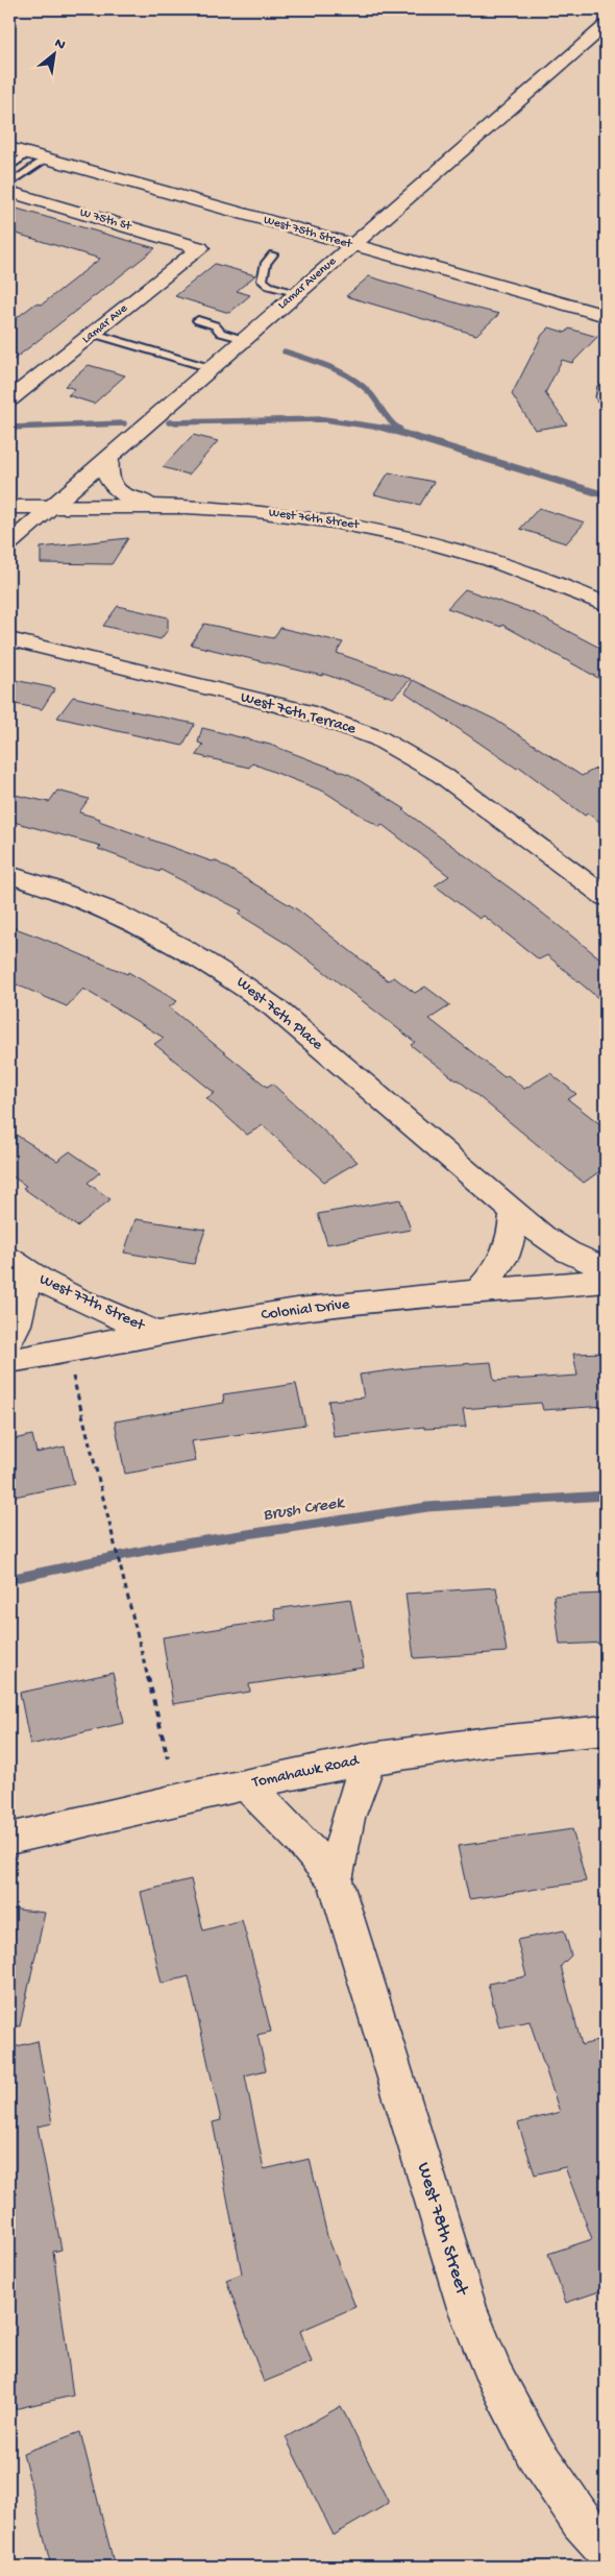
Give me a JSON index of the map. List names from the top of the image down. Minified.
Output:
{"streets":{"street":["W 75th St","West 75th Street","Lamar Avenue","Lamar Ave","West 76th Street","West 76th Terrace","West 76th Place","West 77th Street","Colonial Drive","Tomahawk Road","West 78th Street"]},"crossings":[["W 75th St","Lamar Ave"],["West 75th Street","Lamar Avenue"],["Lamar Avenue","West 76th Street"],["West 77th Street","Colonial Drive"],["Tomahawk Road","West 78th Street"]],"water":["Brush Creek"],"north":"top right"}
